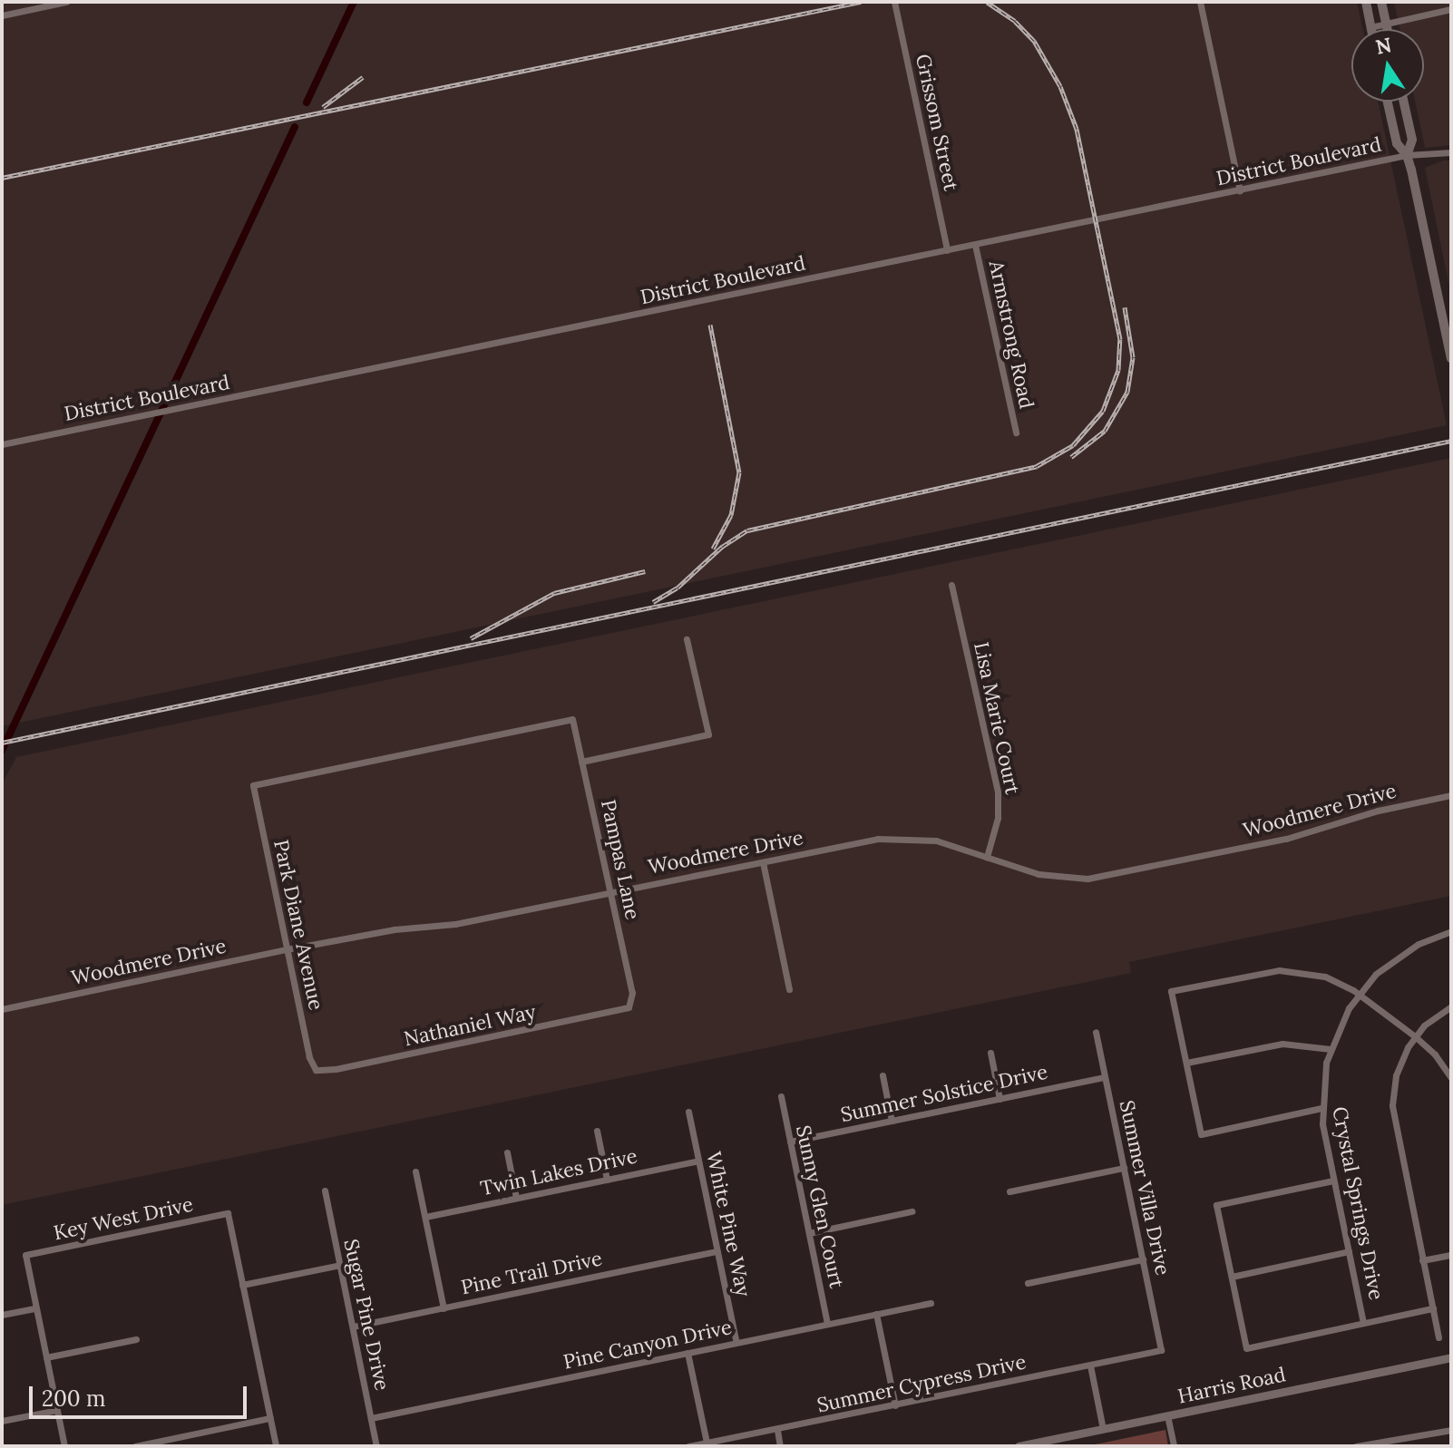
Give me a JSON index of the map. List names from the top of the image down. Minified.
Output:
{"streets":{"street":["Grissom Street","District Boulevard","Armstrong Road","Lisa Marie Court","Woodmere Drive","Pampas Lane","Park Diane Avenue","Nathaniel Way","Summer Solstice Drive","Twin Lakes Drive","Summer Villa Drive","Crystal Springs Drive","Sunny Glen Court","Key West Drive","White Pine Way","Pine Trail Drive","Sugar Pine Drive","Pine Canyon Drive","Summer Cypress Drive","Harris Road"]},"crossings":[["Grissom Street","District Boulevard"],["District Boulevard","Armstrong Road"],["Lisa Marie Court","Woodmere Drive"],["Woodmere Drive","Pampas Lane"],["Woodmere Drive","Park Diane Avenue"],["Pampas Lane","Park Diane Avenue"],["Pampas Lane","Nathaniel Way"],["Park Diane Avenue","Nathaniel Way"],["Summer Solstice Drive","Summer Villa Drive"],["Summer Solstice Drive","Sunny Glen Court"],["Twin Lakes Drive","White Pine Way"],["Summer Villa Drive","Summer Cypress Drive"],["Sunny Glen Court","Pine Canyon Drive"],["White Pine Way","Pine Trail Drive"],["White Pine Way","Pine Canyon Drive"],["Pine Trail Drive","Sugar Pine Drive"],["Sugar Pine Drive","Pine Canyon Drive"]],"scale_bar":"200 m","north":"top"}
